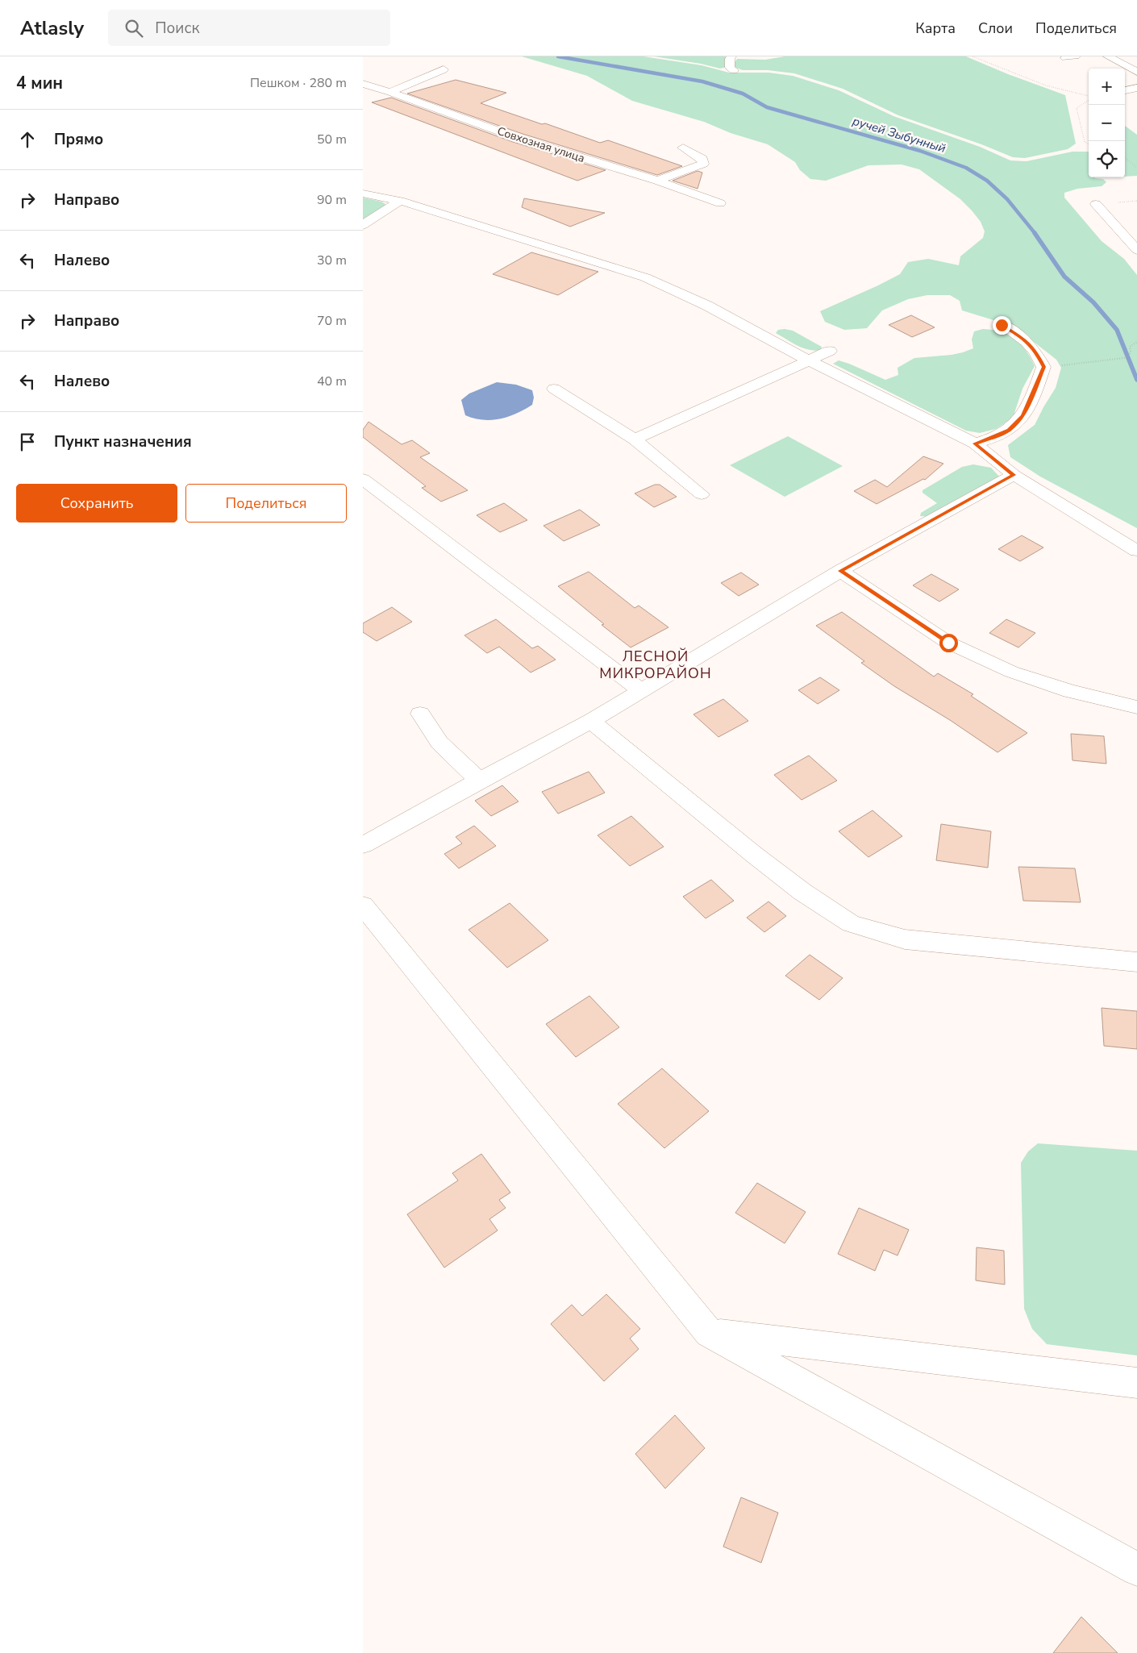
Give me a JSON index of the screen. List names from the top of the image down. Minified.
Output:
{"streets":{"street":["Совхозная улица"]},"districts":["ЛЕСНОЙ МИКРОРАЙОН"],"water":["ручей Зыбунный"],"page":{"header":"Atlasly","search":"Поиск","nav":["Карта","Слои","Поделиться"],"heading":["4 мин","Пешком · 280 m"],"map_buttons":["+","−"],"list":[["Прямо","50 m"],["Направо","90 m"],["Налево","30 m"],["Направо","70 m"],["Налево","40 m"],"Пункт назначения"],"buttons":["Сохранить","Поделиться"]}}
